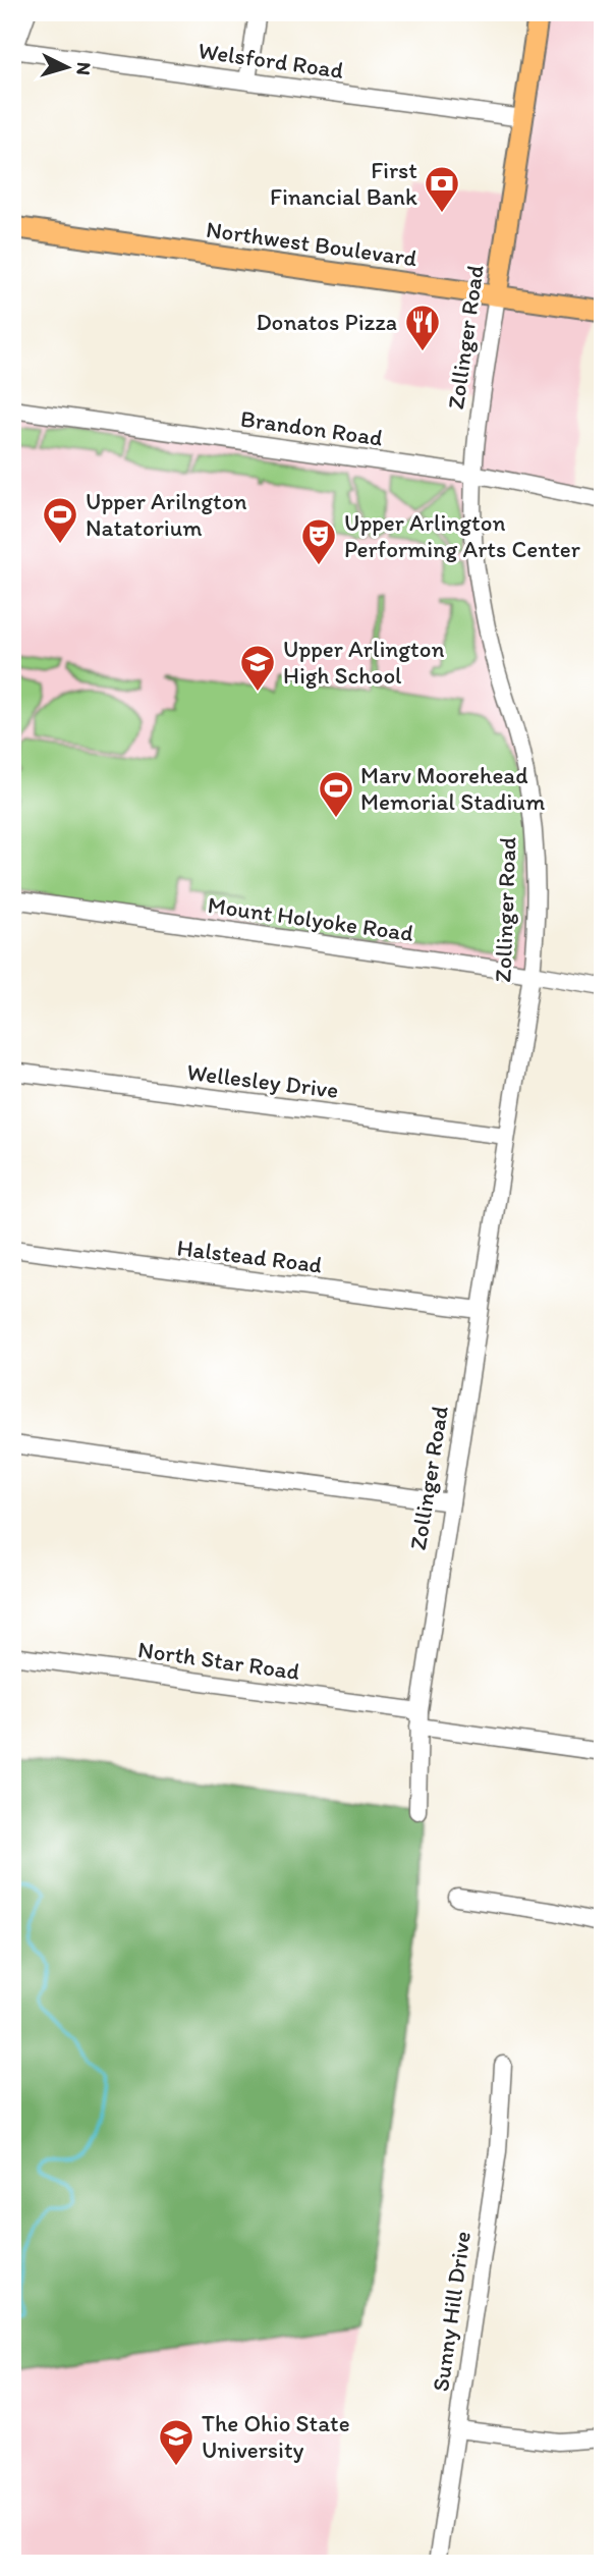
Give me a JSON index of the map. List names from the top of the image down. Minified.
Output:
{"streets":{"main road":["Northwest Boulevard","Zollinger Road"],"street":["Welsford Road","Brandon Road","Mount Holyoke Road","Wellesley Drive","Halstead Road","North Star Road","Sunny Hill Drive"]},"crossings":[["Welsford Road","Zollinger Road"],["Northwest Boulevard","Zollinger Road"],["Zollinger Road","Brandon Road"],["Zollinger Road","Mount Holyoke Road"],["Zollinger Road","Wellesley Drive"],["Zollinger Road","Halstead Road"],["Zollinger Road","North Star Road"]],"places":{"bank":["First Financial Bank"],"restaurant":["Donatos Pizza"],"sports":["Upper Arilngton Natatorium","Marv Moorehead Memorial Stadium"],"theatre":["Upper Arlington Performing Arts Center"],"school or university":["Upper Arlington High School","The Ohio State University"]},"north":"right"}
